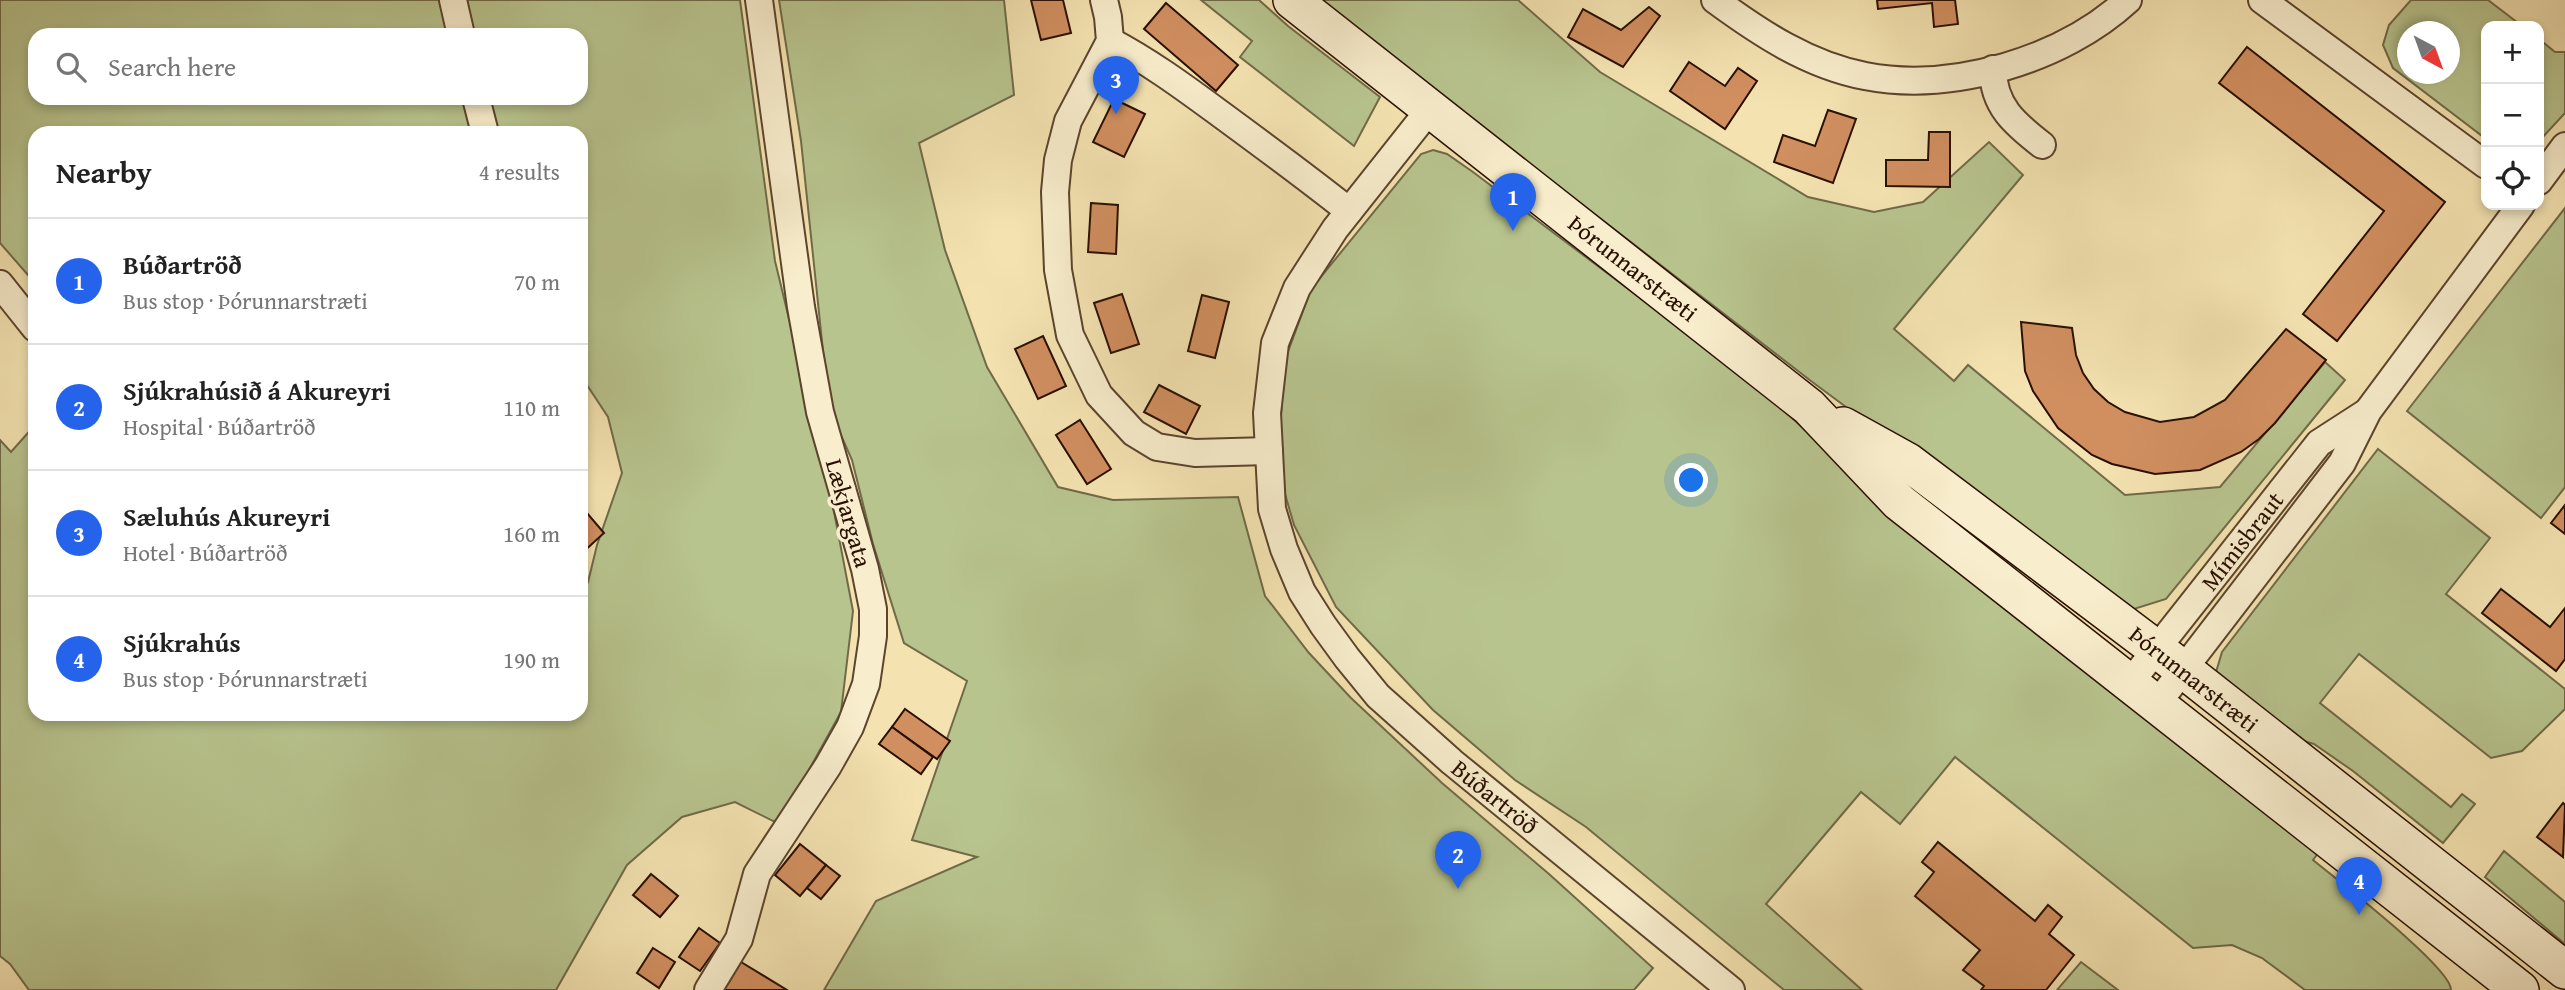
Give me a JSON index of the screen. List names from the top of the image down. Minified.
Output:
{"streets":{"street":["Þórunnarstræti","Lækjargata","Mímisbraut","Búðartröð"]},"crossings":[["Þórunnarstræti","Mímisbraut"],["Þórunnarstræti","Búðartröð"]],"north":"bottom right","page":{"map_buttons":["+","−"],"search":"Search here","pins":["3","1","2","4"],"heading":["Nearby","4 results"],"list":[{"mark":"1","name":"Búðartröð","note":"Bus stop · Þórunnarstræti","value":"70 m"},{"mark":"2","name":"Sjúkrahúsið á Akureyri","note":"Hospital · Búðartröð","value":"110 m"},{"mark":"3","name":"Sæluhús Akureyri","note":"Hotel · Búðartröð","value":"160 m"},{"mark":"4","name":"Sjúkrahús","note":"Bus stop · Þórunnarstræti","value":"190 m"}]}}
